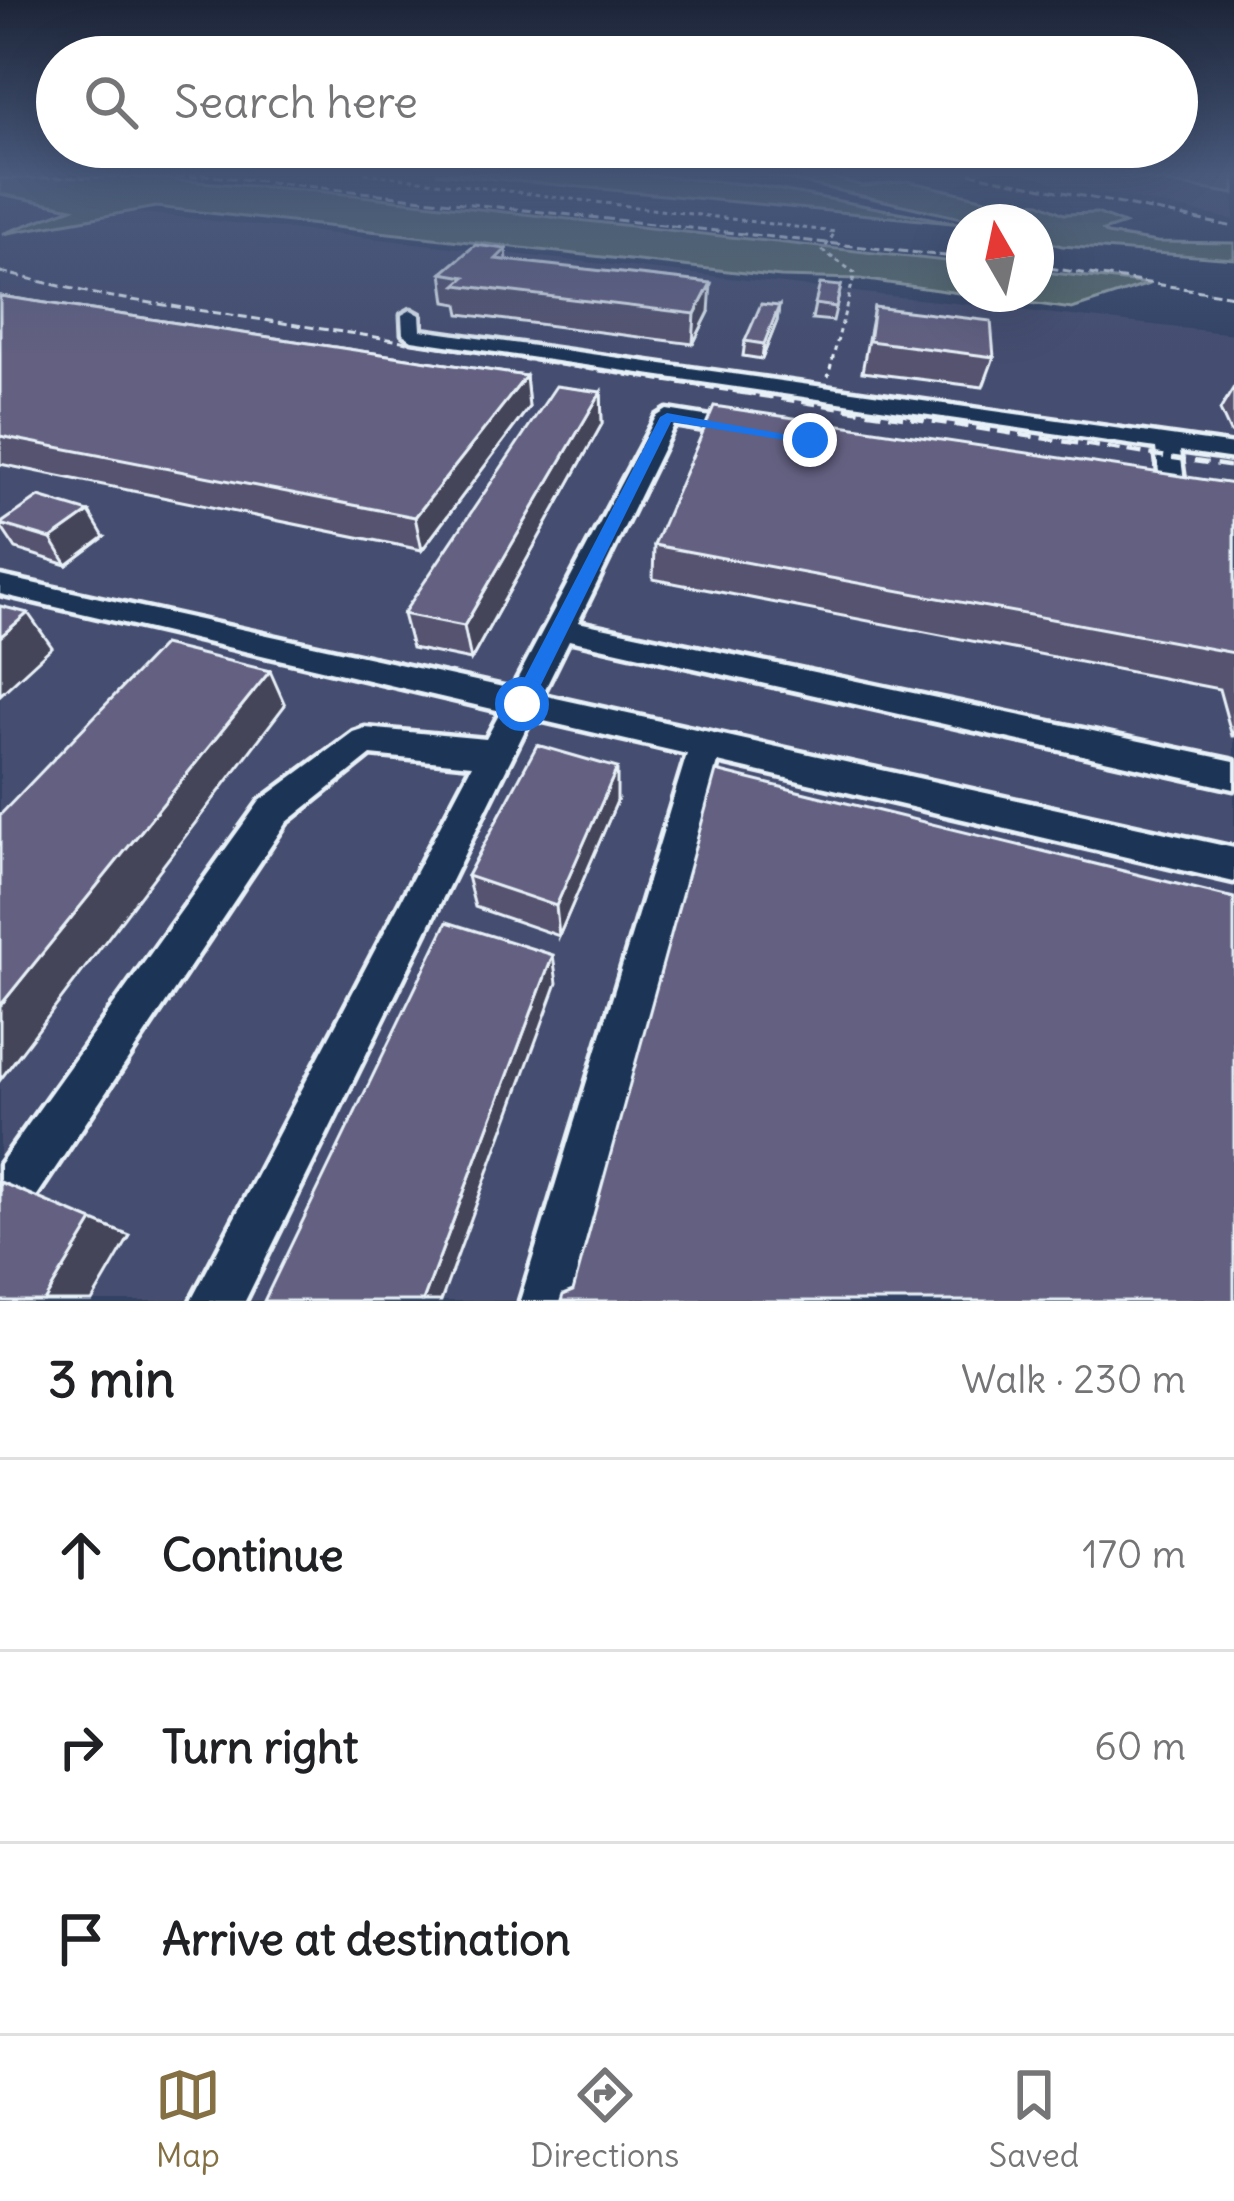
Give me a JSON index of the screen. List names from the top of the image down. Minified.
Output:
{"north":"top","page":{"search":"Search here","heading":["3 min","Walk · 230 m"],"list":[["Continue","170 m"],["Turn right","60 m"],"Arrive at destination"],"nav":["Map","Directions","Saved"]}}
